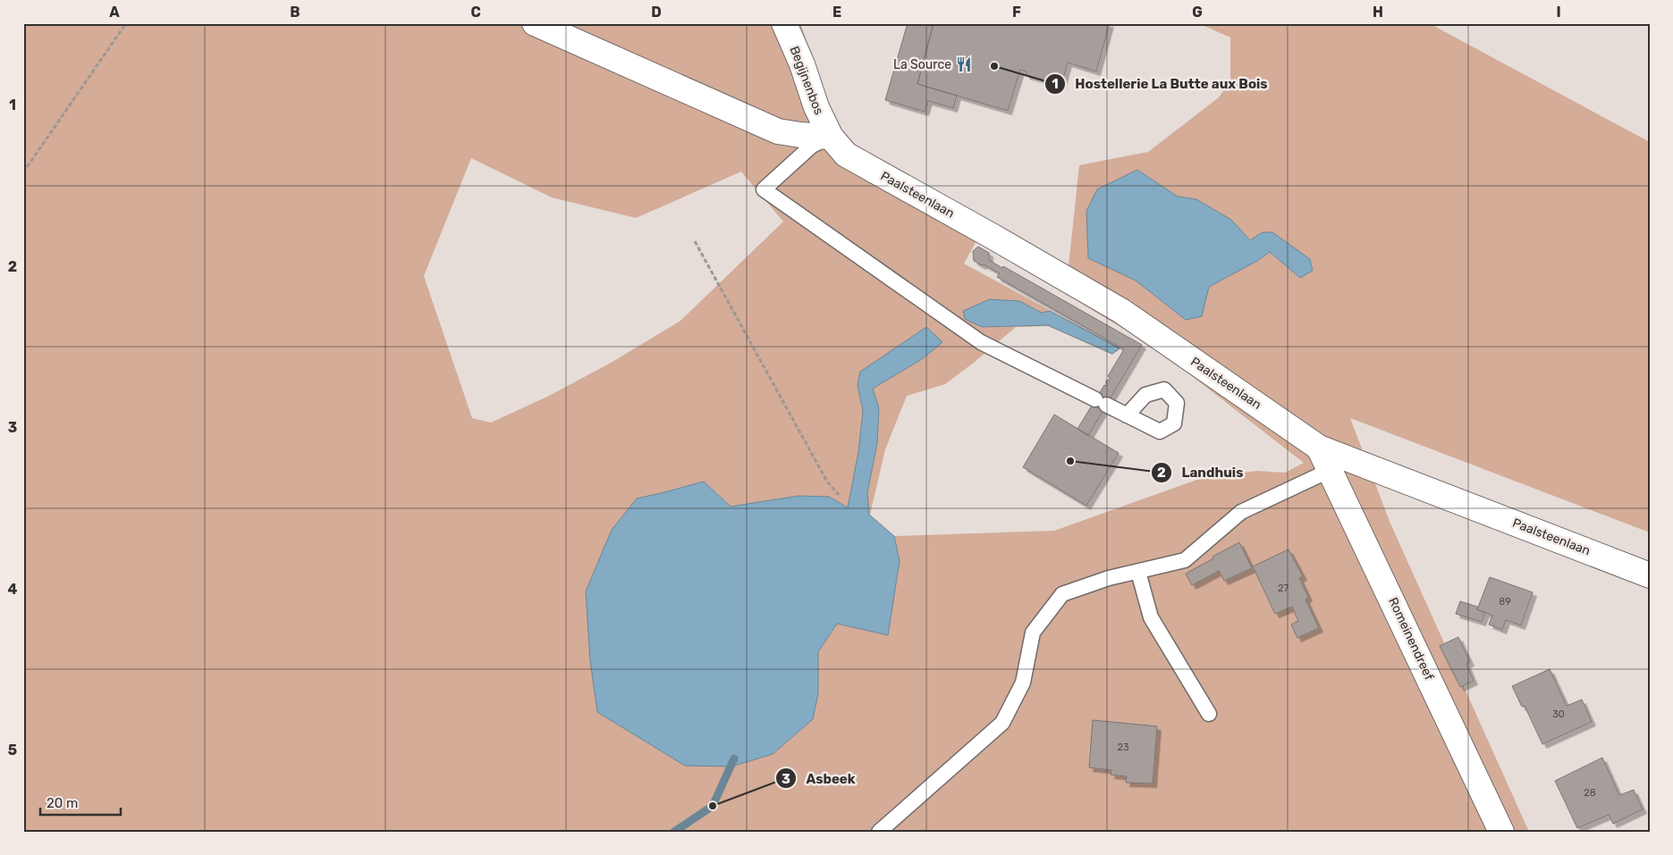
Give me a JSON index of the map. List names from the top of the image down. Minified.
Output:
{"streets":{"street":["Begijnenbos","Paalsteenlaan","Romeinendreef"]},"crossings":[["Begijnenbos","Paalsteenlaan"],["Paalsteenlaan","Romeinendreef"]],"places":{"restaurant":["La Source"],"other":["Hostellerie La Butte aux Bois","Landhuis","Asbeek"]},"house_numbers":["27","89","30","23","28"],"scale_bar":"20 m","grid":{"columns":["A","B","C","D","E","F","G","H","I"],"rows":["1","2","3","4","5"]}}
